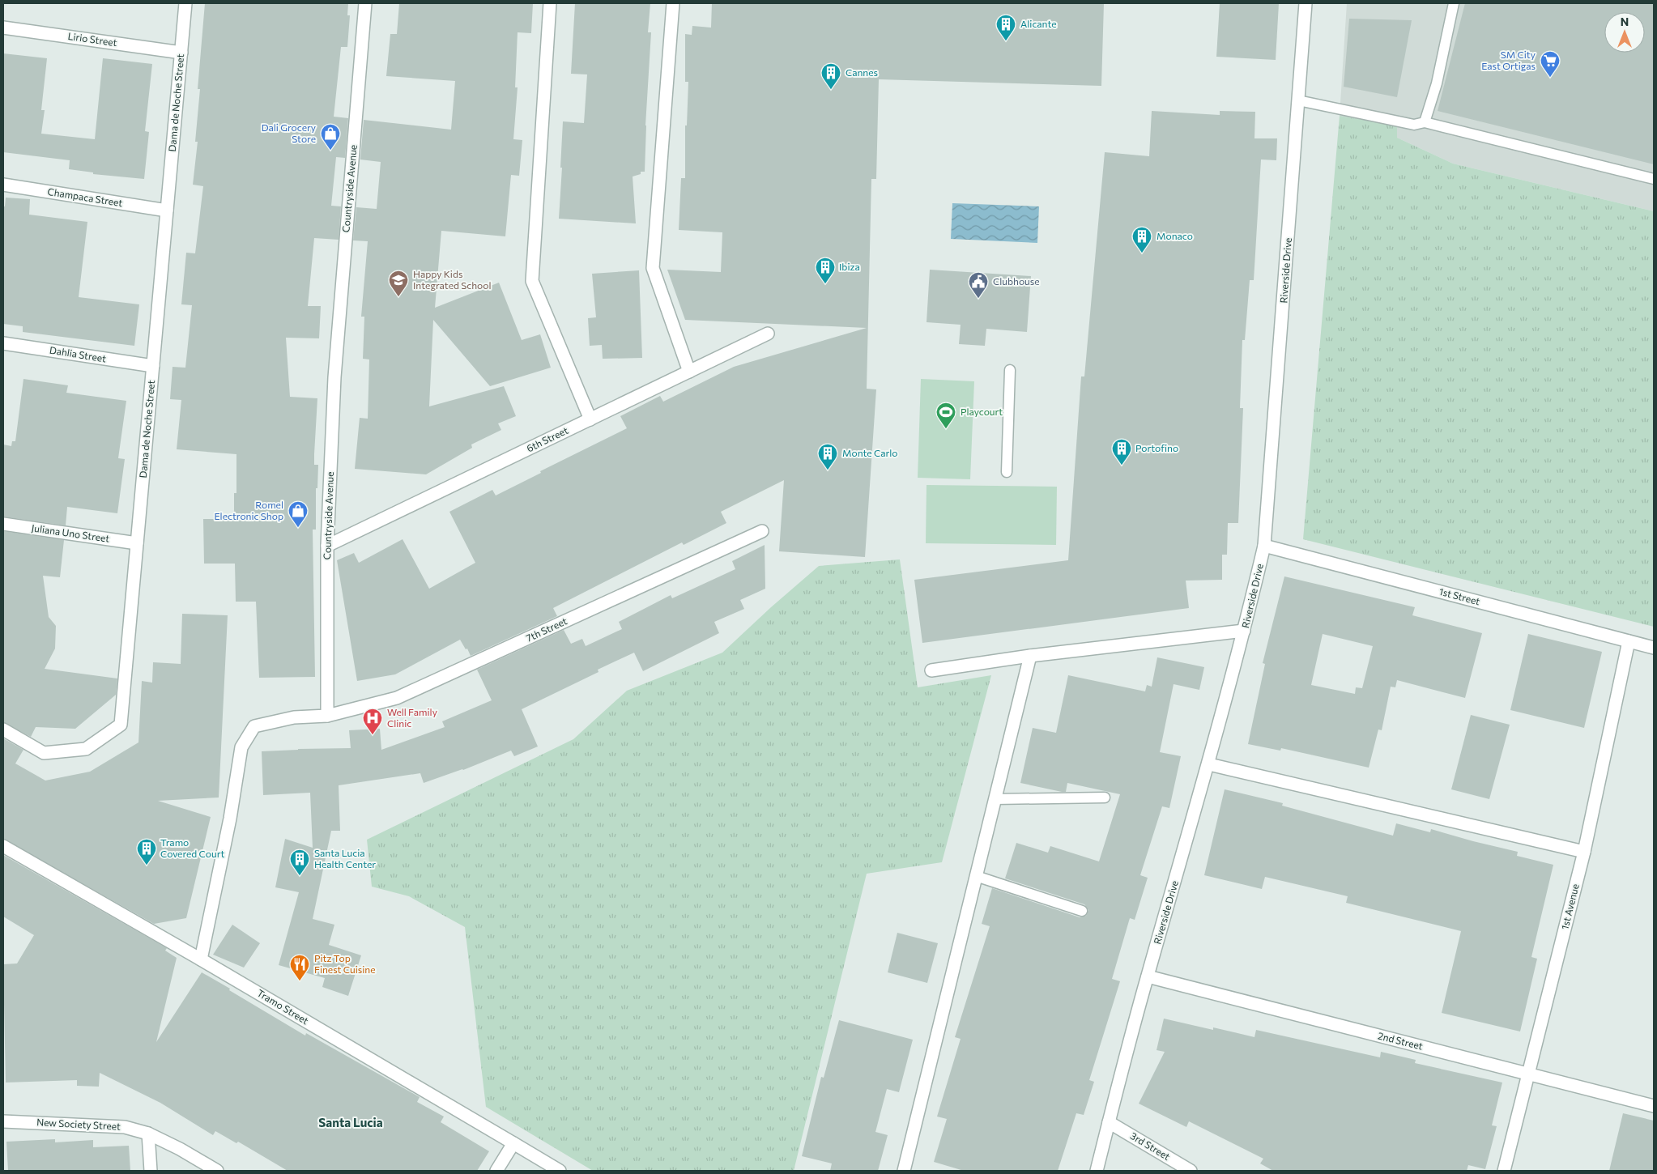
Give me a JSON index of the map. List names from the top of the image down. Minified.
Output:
{"streets":{"street":["Lirio Street","Dama de Noche Street","Countryside Avenue","Champaca Street","Riverside Drive","Dahlia Street","6th Street","Juliana Uno Street","1st Street","7th Street","1st Avenue","Tramo Street","2nd Street","New Society Street","3rd Street"]},"crossings":[["Lirio Street","Dama de Noche Street"],["Dama de Noche Street","Champaca Street"],["Dama de Noche Street","Dahlia Street"],["Dama de Noche Street","Juliana Uno Street"],["Countryside Avenue","6th Street"],["Countryside Avenue","7th Street"],["Riverside Drive","1st Street"],["Riverside Drive","2nd Street"],["Riverside Drive","3rd Street"],["1st Street","1st Avenue"],["1st Avenue","2nd Street"]],"districts":["Santa Lucia"],"places":{"building":["Alicante","Cannes","Monaco","Ibiza","Portofino","Monte Carlo","Tramo Covered Court","Santa Lucia Health Center"],"supermarket":["SM City East Ortigas"],"shop":["Dali Grocery Store","Romel Electronic Shop"],"school or university":["Happy Kids Integrated School"],"public building":["Clubhouse"],"sports":["Playcourt"],"hospital":["Well Family Clinic"],"restaurant":["Pitz Top Finest Cuisine"]},"north":"top"}
